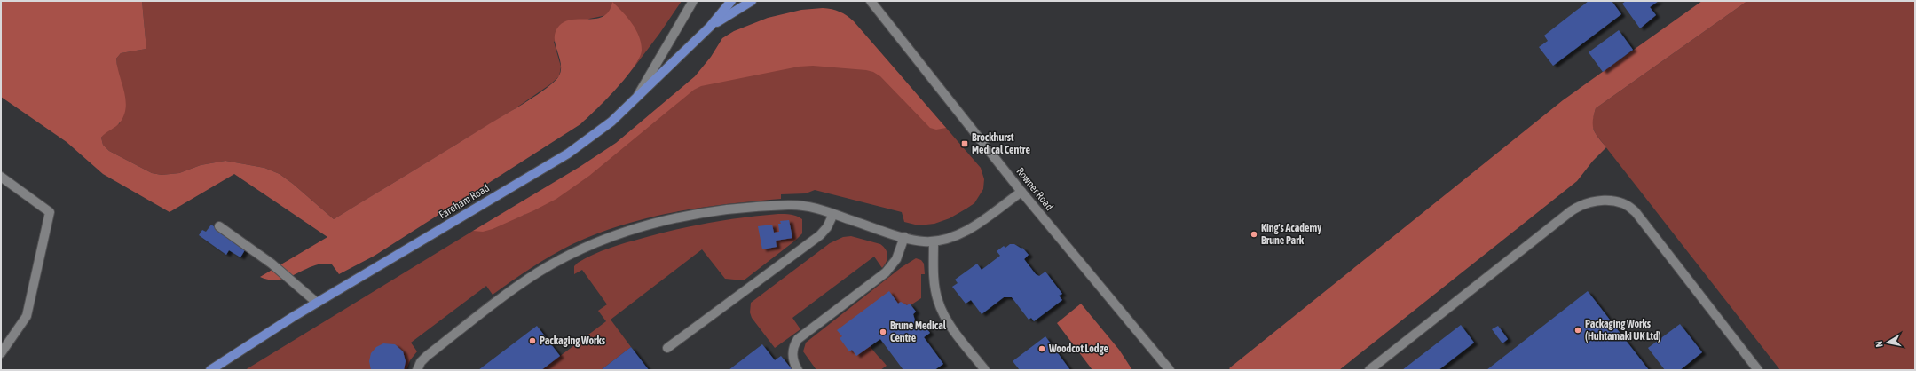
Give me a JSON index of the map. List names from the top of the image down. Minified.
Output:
{"streets":{"main road":["Rowner Road","Fareham Road"]},"places":{"transit":["Brockhurst Medical Centre"],"other":["King's Academy Brune Park","Packaging Works (Huhtamaki UK Ltd)","Brune Medical Centre","Packaging Works","Woodcot Lodge"]},"north":"left"}
